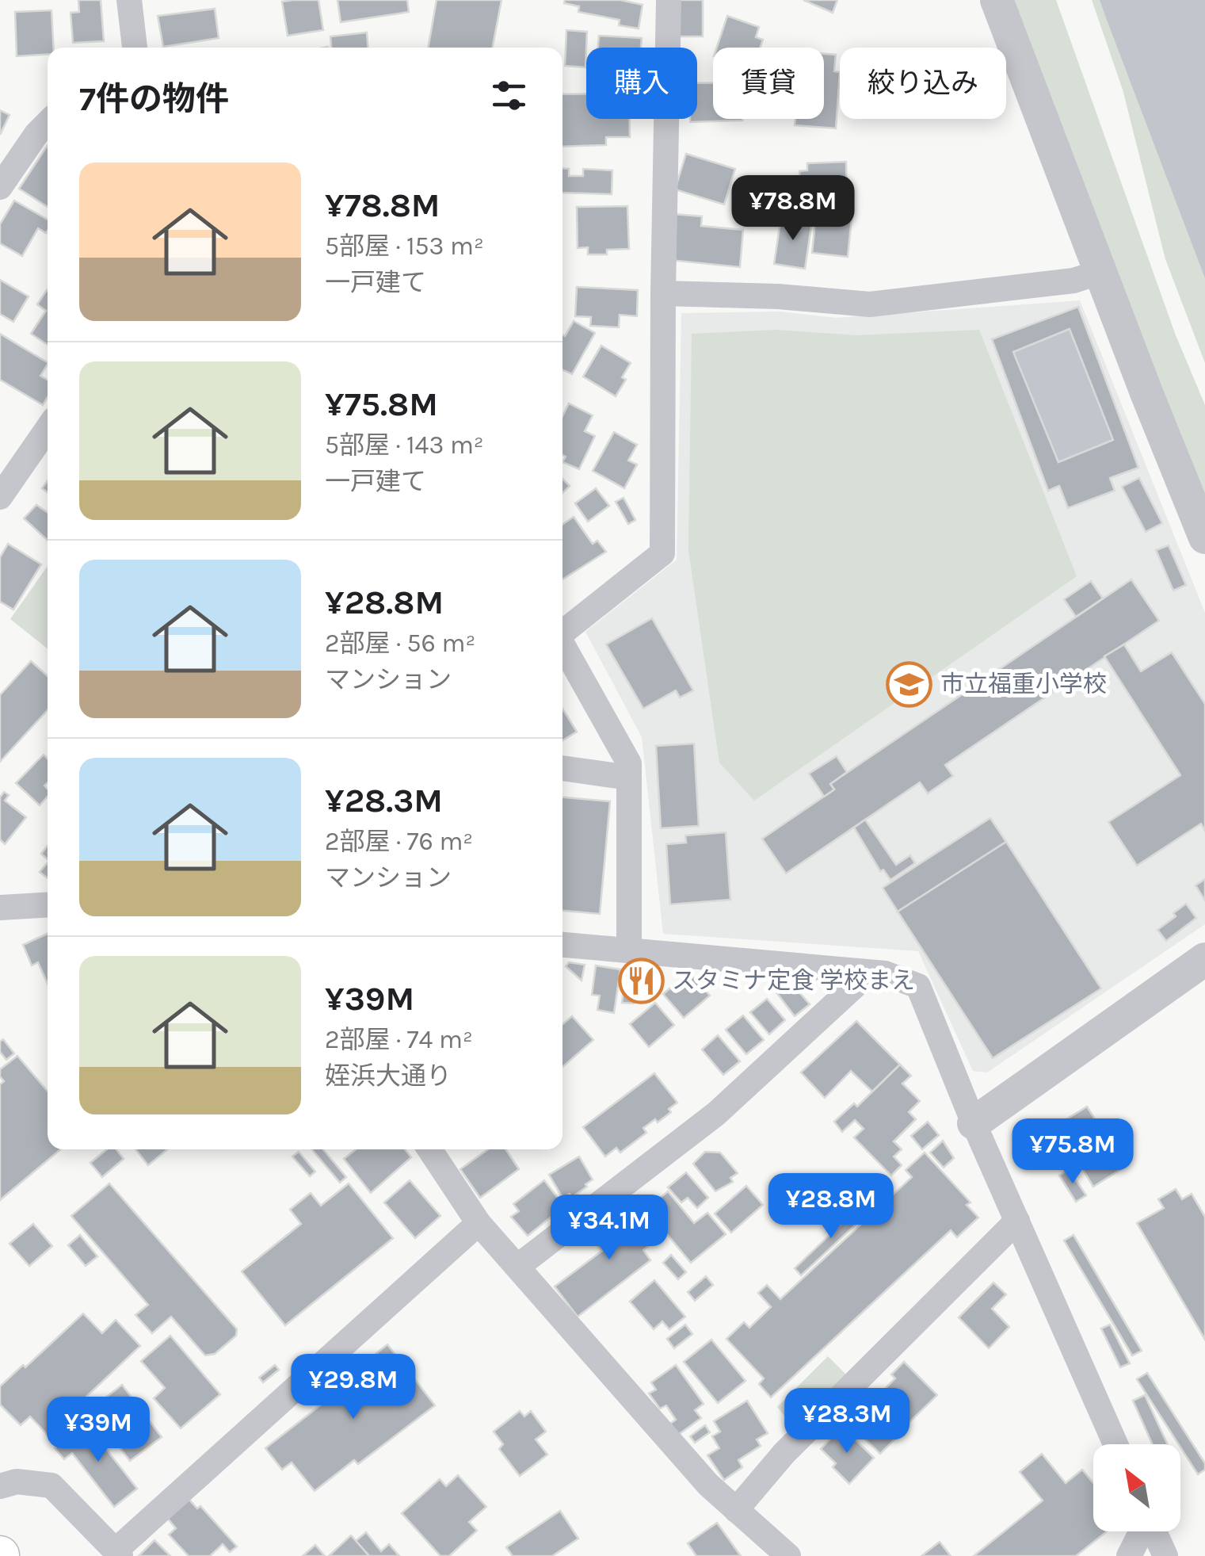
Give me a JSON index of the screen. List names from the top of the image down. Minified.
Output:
{"places":{"school or university":["市立福重小学校"],"restaurant":["スタミナ定食 学校まえ"]},"north":"top left","page":{"chip":["購入","賃貸","絞り込み"],"heading":"7件の物件","list":[{"name":"¥78.8M","note":"5部屋 · 153 m² · 一戸建て"},{"name":"¥75.8M","note":"5部屋 · 143 m² · 一戸建て"},{"name":"¥28.8M","note":"2部屋 · 56 m² · マンション"},{"name":"¥28.3M","note":"2部屋 · 76 m² · マンション"},{"name":"¥39M","note":"2部屋 · 74 m² · 姪浜大通り"}],"price":["¥78.8M","¥75.8M","¥28.8M","¥34.1M","¥29.8M","¥28.3M","¥39M"]}}
